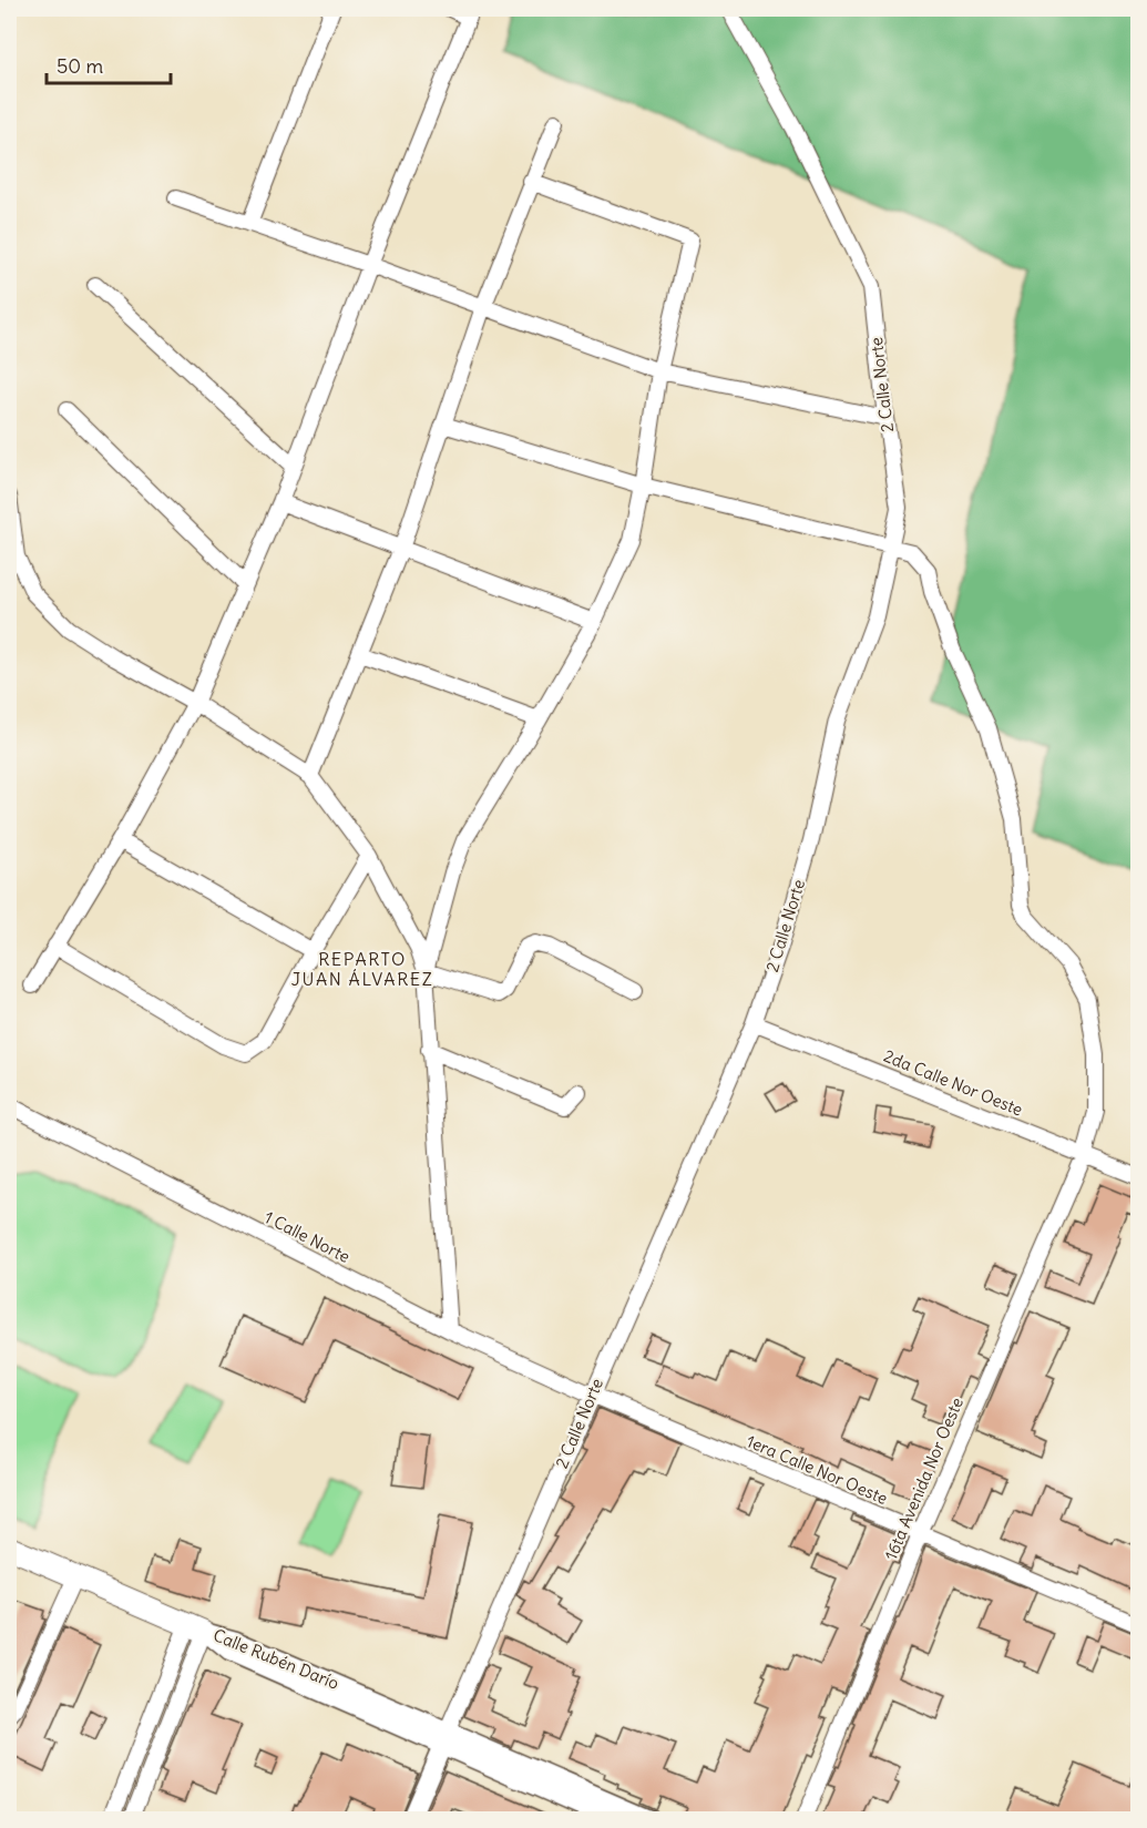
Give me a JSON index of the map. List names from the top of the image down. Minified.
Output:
{"streets":{"street":["2 Calle Norte","2da Calle Nor Oeste","1 Calle Norte","1era Calle Nor Oeste","16ta Avenida Nor Oeste","Calle Rubén Darío"]},"crossings":[["2 Calle Norte","2da Calle Nor Oeste"],["2 Calle Norte","1 Calle Norte"],["2 Calle Norte","1era Calle Nor Oeste"],["2 Calle Norte","16ta Avenida Nor Oeste"],["2 Calle Norte","Calle Rubén Darío"],["2da Calle Nor Oeste","16ta Avenida Nor Oeste"],["1 Calle Norte","1era Calle Nor Oeste"],["1era Calle Nor Oeste","16ta Avenida Nor Oeste"]],"districts":["REPARTO JUAN ÁLVAREZ"],"scale_bar":"50 m"}
